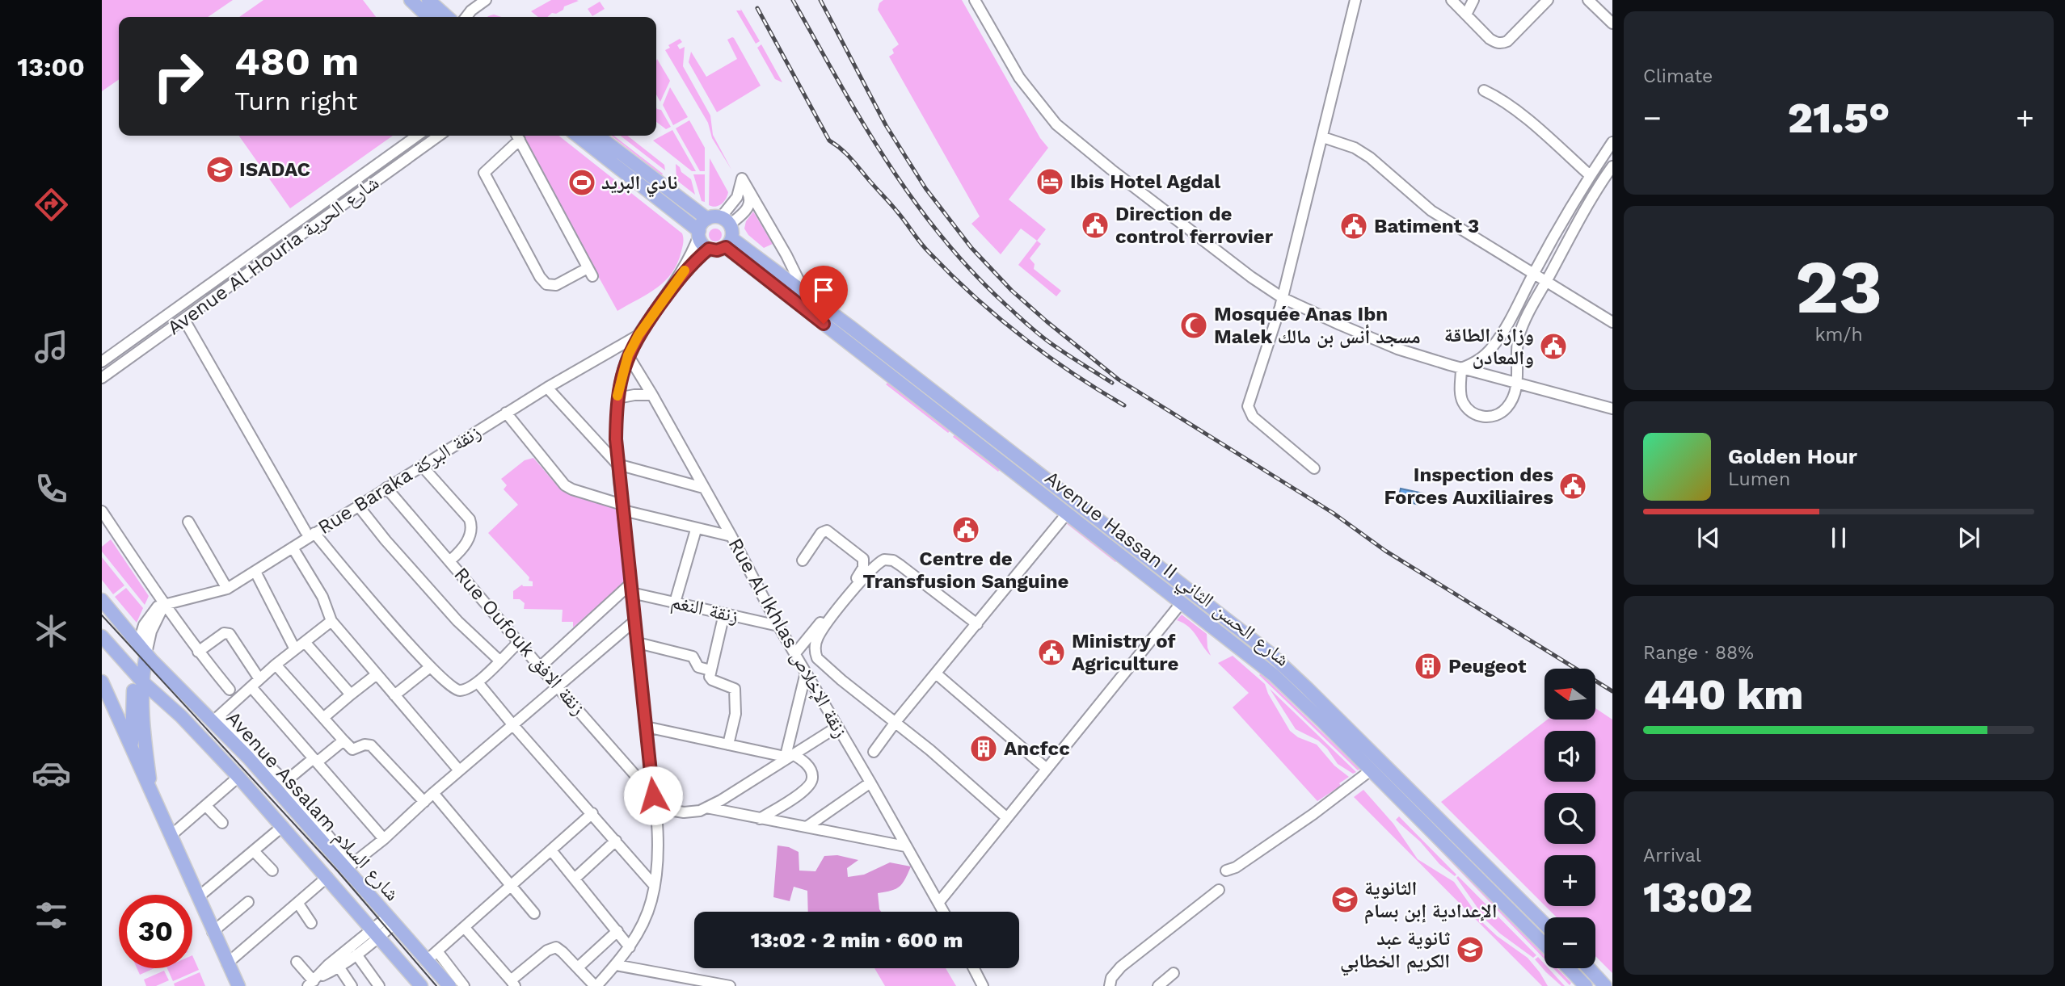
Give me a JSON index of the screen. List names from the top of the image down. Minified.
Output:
{"streets":{"main road":["Avenue Hassan II شارع الحسن الثاني","Avenue Assalam شارع السلام"],"street":["Avenue Al Houria شارع الحرية","Rue Baraka زنقة البركة","زنقة النغم","Rue Al Ikhlas زنقة الإخلاص","Rue Oufouk زنقة الافق"]},"crossings":[["Rue Baraka زنقة البركة","Rue Oufouk زنقة الافق"],["زنقة النغم","Rue Al Ikhlas زنقة الإخلاص"]],"places":{"school or university":["ISADAC","الثانوية الإعدادية إبن بسام","ثانوية عبد الكريم الخطابي"],"hotel":["Ibis Hotel Agdal"],"sports":["نادي البريد"],"public building":["Direction de control ferrovier","Batiment 3","وزارة الطاقة والمعادن","Inspection des Forces Auxiliaires","Centre de Transfusion Sanguine","Ministry of Agriculture"],"mosque":["Mosquée Anas Ibn Malek مسجد أنس بن مالك"],"building":["Peugeot","Ancfcc"]},"north":"left","page":{"tabs":"13:00","tile":["Climate",["23","km/h"],["Range · 88%","440 km"],["Arrival","13:02"]],"turn":["480 m","Turn right"],"heat":["−","21.5°","+"],"song":["Golden Hour","Lumen"],"map_buttons":["+","−"],"limit":"30","trip":"13:02 · 2 min · 600 m"}}
